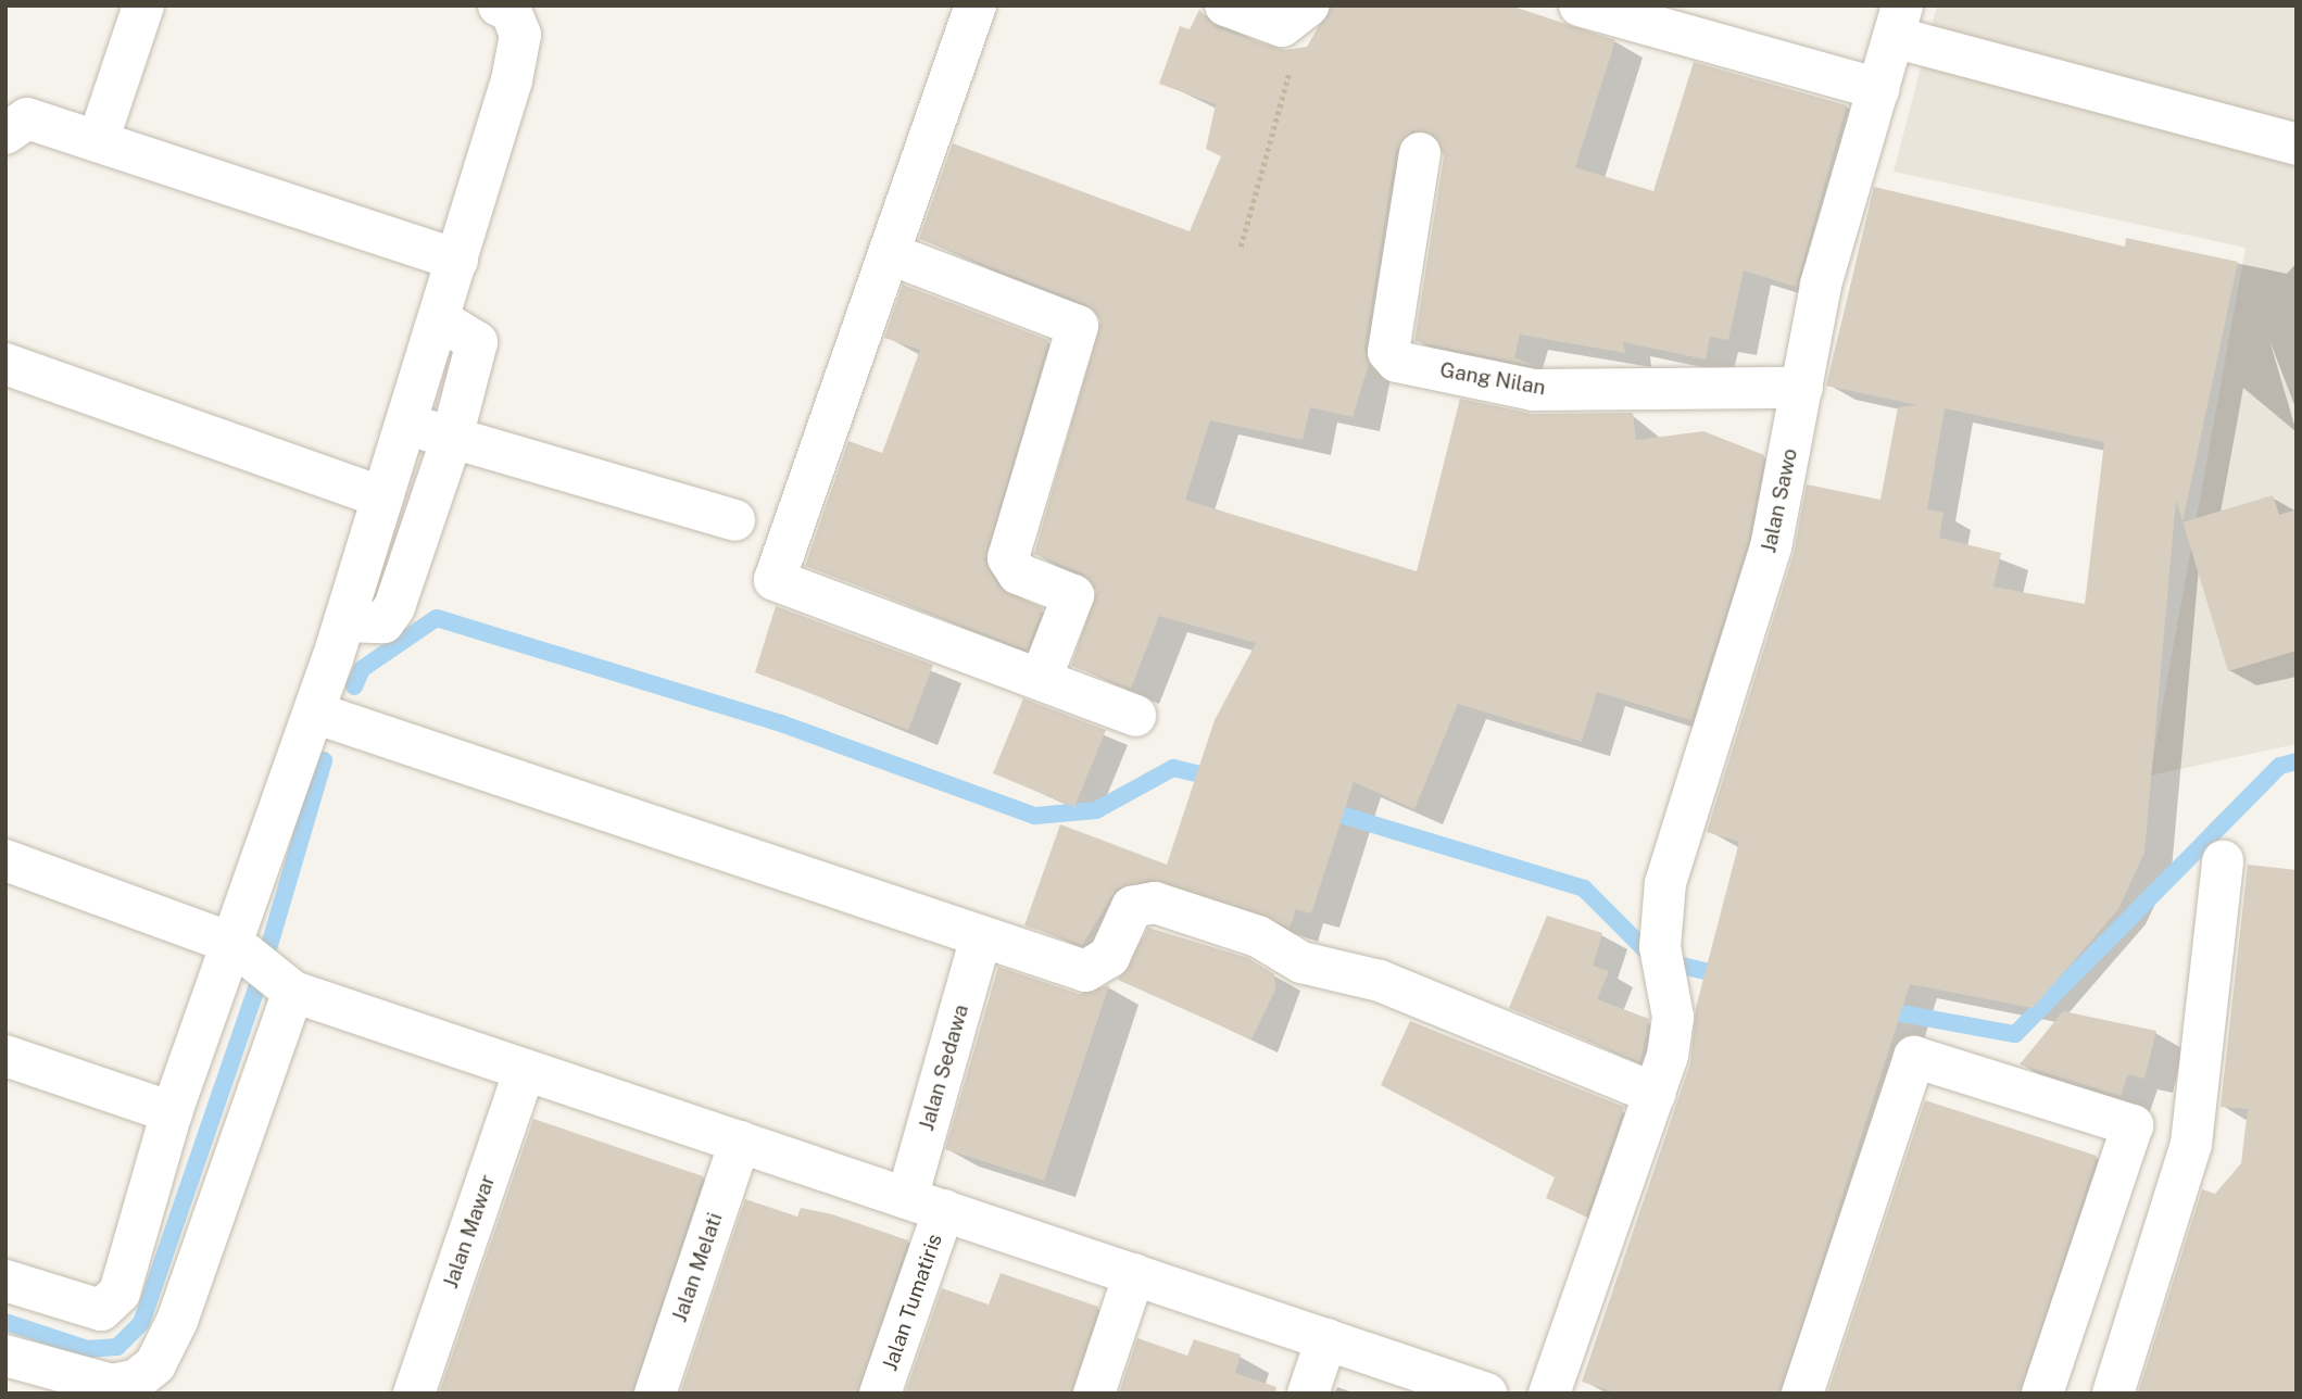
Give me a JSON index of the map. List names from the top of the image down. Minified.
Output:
{"streets":{"street":["Gang Nilan","Jalan Sawo","Jalan Sedawa","Jalan Mawar","Jalan Melati","Jalan Tumatiris"]},"crossings":[["Gang Nilan","Jalan Sawo"],["Jalan Sedawa","Jalan Tumatiris"]]}
